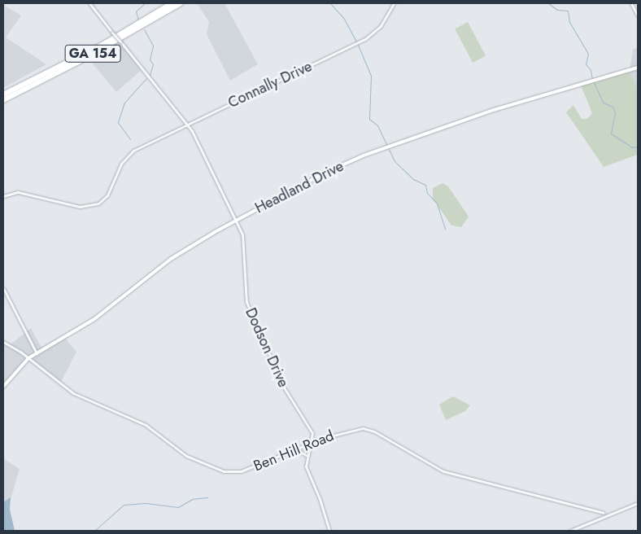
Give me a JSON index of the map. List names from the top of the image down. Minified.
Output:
{"streets":{"highway":["GA 154"],"main road":["Headland Drive"],"street":["Connally Drive","Dodson Drive","Ben Hill Road"]},"crossings":[["Connally Drive","Dodson Drive"],["Headland Drive","Dodson Drive"],["Headland Drive","Ben Hill Road"]]}
